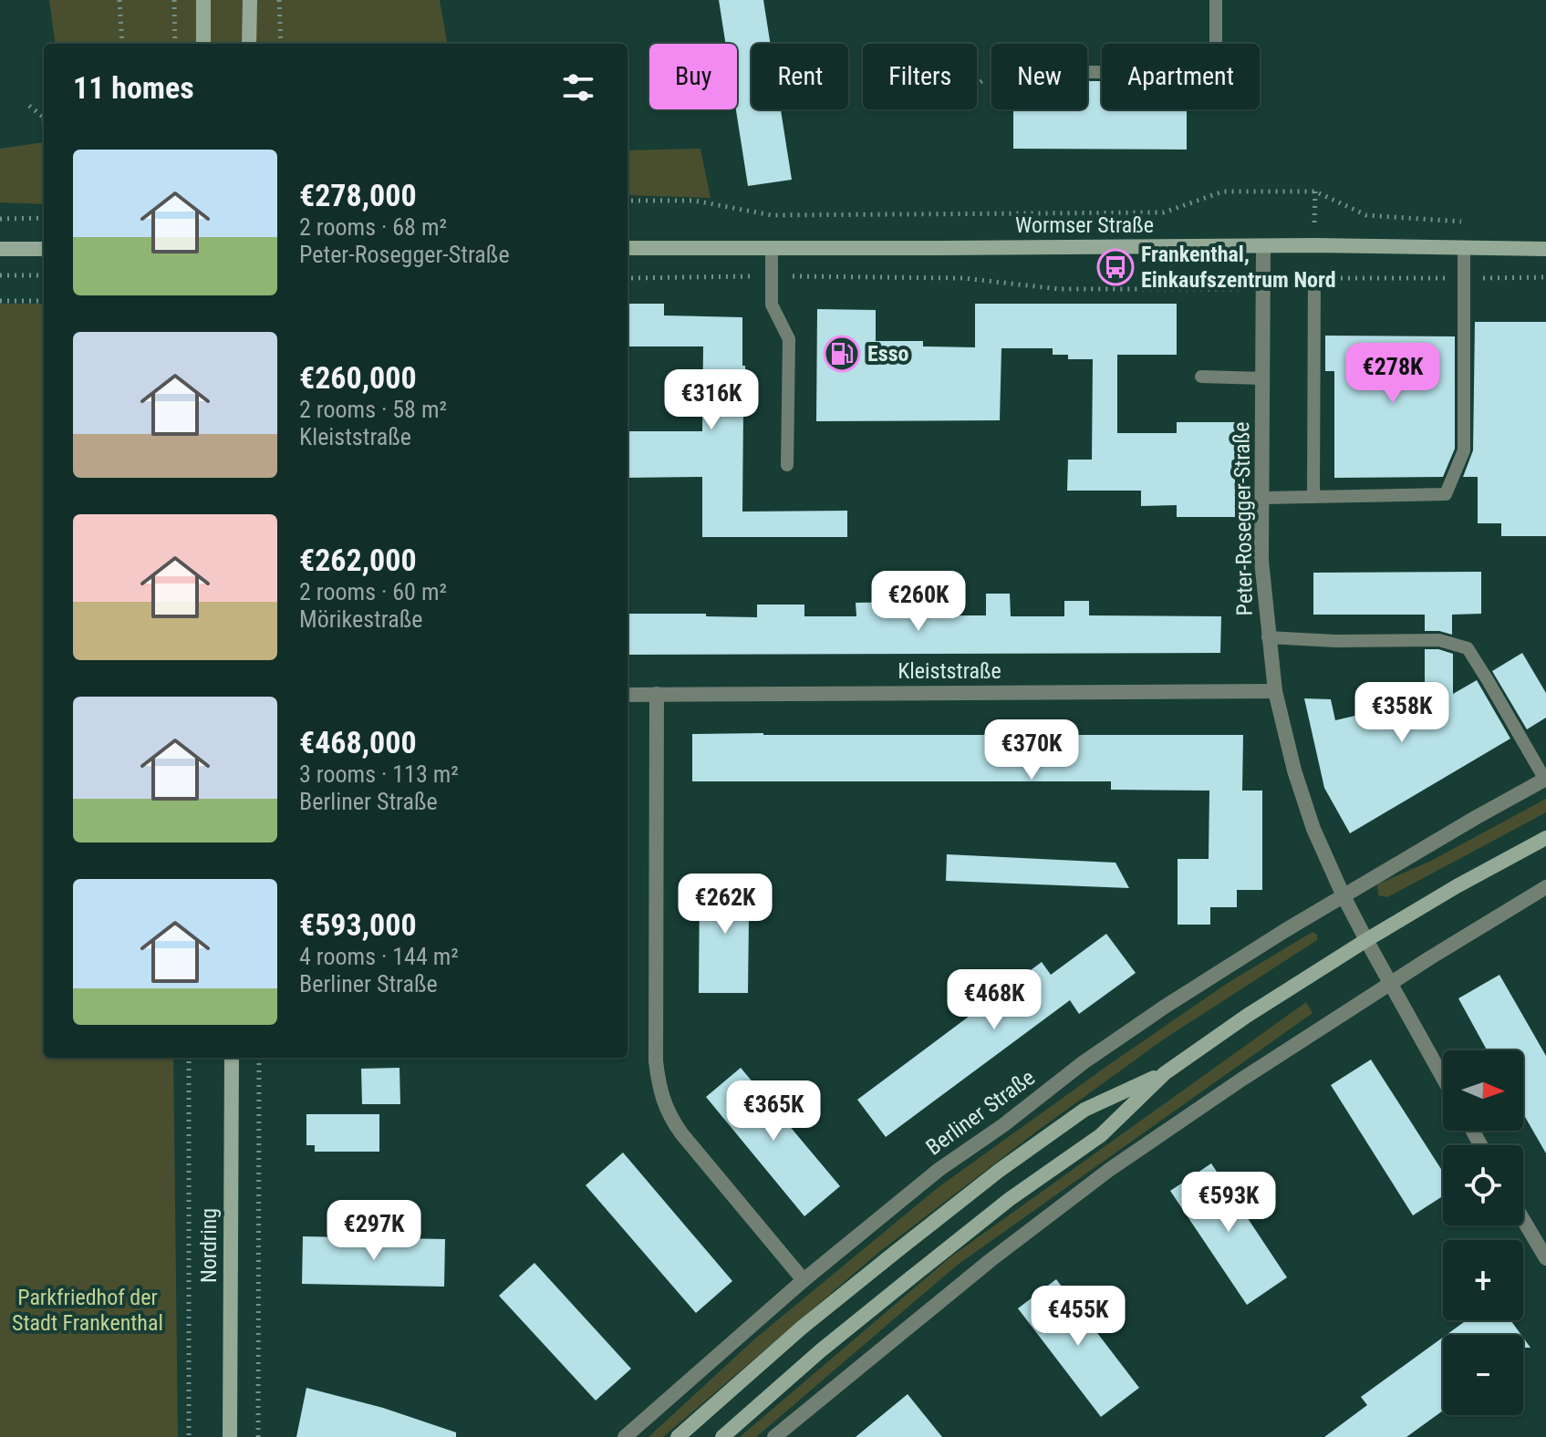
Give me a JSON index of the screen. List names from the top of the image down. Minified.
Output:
{"streets":{"main road":["Wormser Straße","Nordring"],"street":["Peter-Rosegger-Straße","Kleiststraße","Berliner Straße"]},"crossings":[["Wormser Straße","Peter-Rosegger-Straße"],["Peter-Rosegger-Straße","Kleiststraße"],["Peter-Rosegger-Straße","Berliner Straße"]],"parks":["Parkfriedhof der Stadt Frankenthal"],"places":{"bus stop":["Frankenthal, Einkaufszentrum Nord"],"fuel station":["Esso"]},"north":"right","page":{"chip":["Buy","Rent","Filters","New","Apartment"],"heading":"11 homes","list":[{"name":"€278,000","note":"2 rooms · 68 m² · Peter-Rosegger-Straße"},{"name":"€260,000","note":"2 rooms · 58 m² · Kleiststraße"},{"name":"€262,000","note":"2 rooms · 60 m² · Mörikestraße"},{"name":"€468,000","note":"3 rooms · 113 m² · Berliner Straße"},{"name":"€593,000","note":"4 rooms · 144 m² · Berliner Straße"}],"price":["€278K","€316K","€260K","€358K","€370K","€262K","€468K","€365K","€593K","€297K","€455K"],"map_buttons":["+","−"]}}
